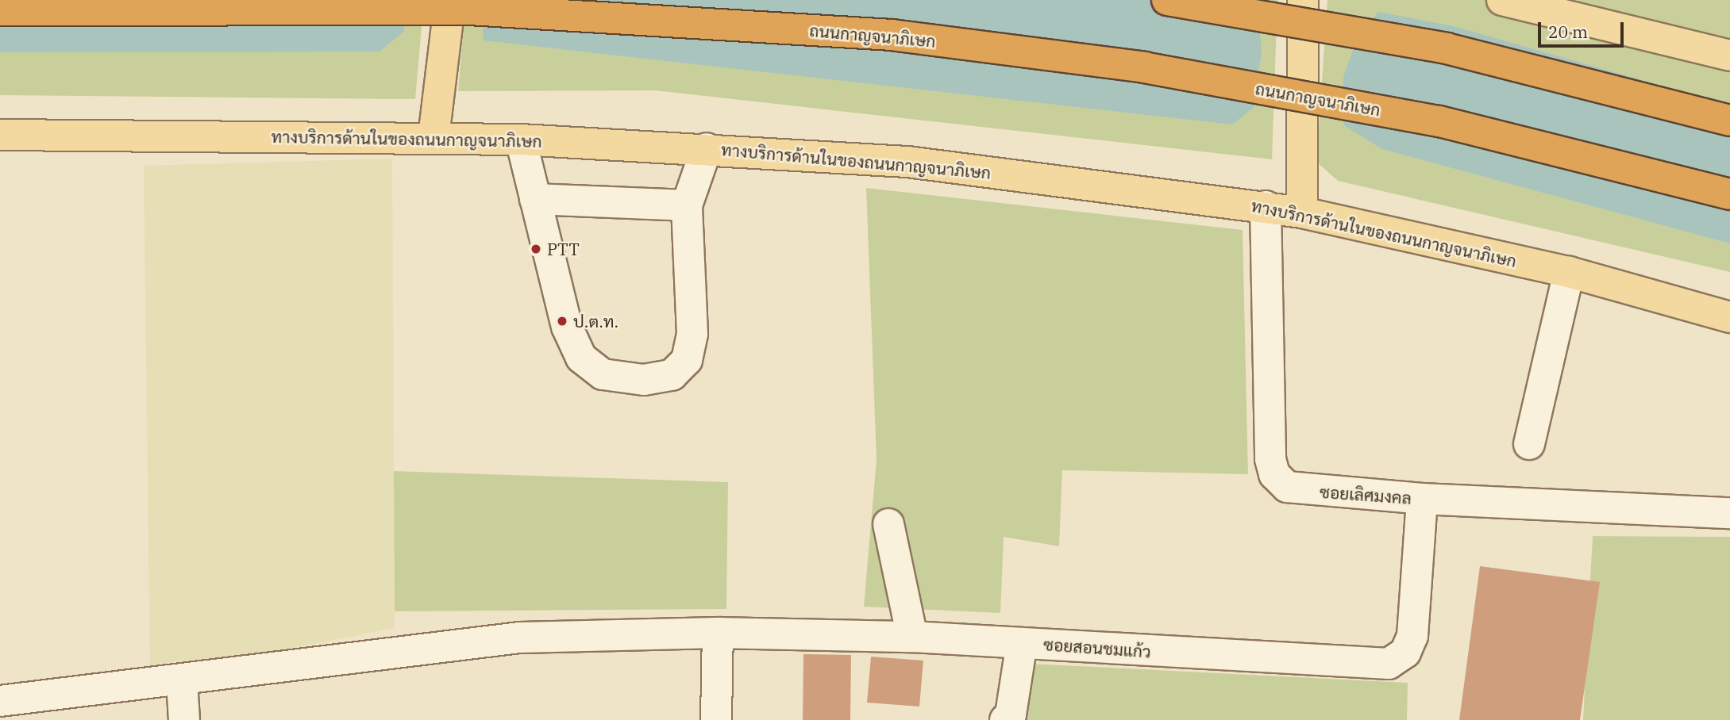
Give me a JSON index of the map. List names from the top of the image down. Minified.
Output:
{"streets":{"highway":["ถนนกาญจนาภิเษก"],"main road":["ทางบริการด้านในของถนนกาญจนาภิเษก"],"street":["ซอยเลิศมงคล","ซอยสอนชมแก้ว"]},"crossings":[["ทางบริการด้านในของถนนกาญจนาภิเษก","ซอยเลิศมงคล"],["ซอยเลิศมงคล","ซอยสอนชมแก้ว"]],"places":["PTT","ป.ต.ท."],"scale_bar":"20 m"}
